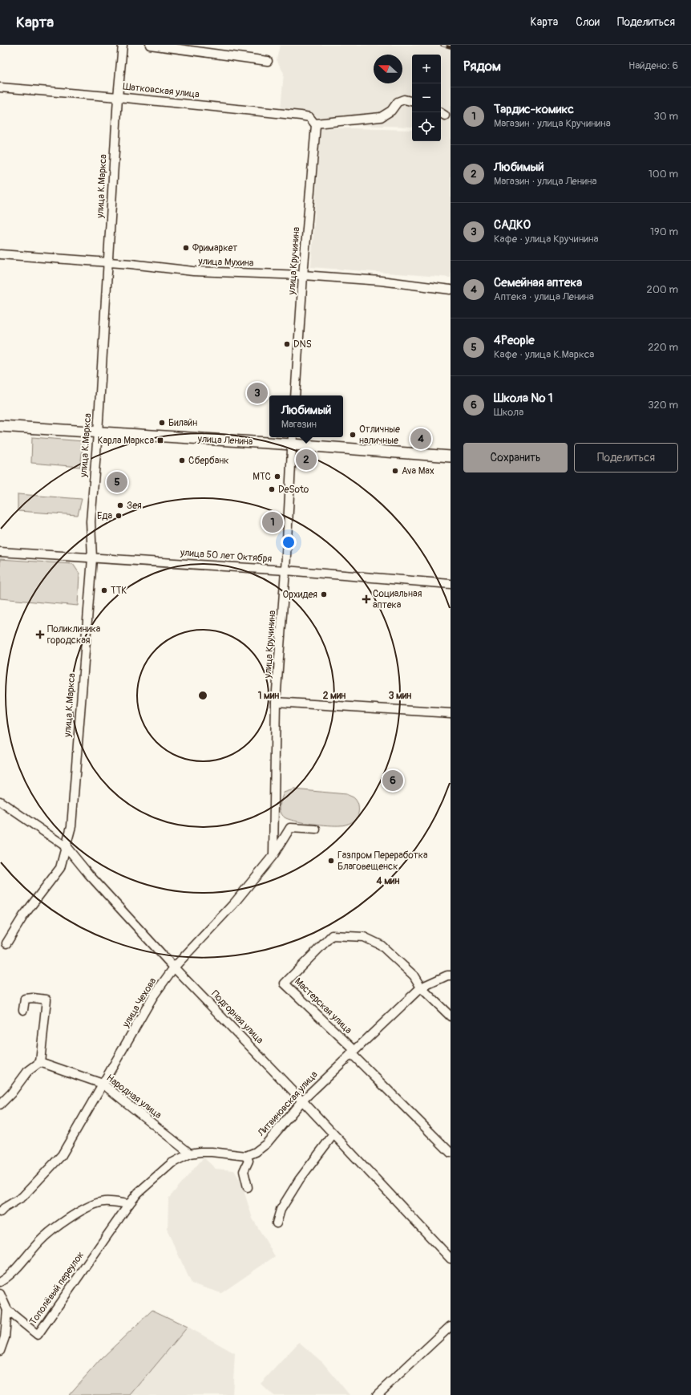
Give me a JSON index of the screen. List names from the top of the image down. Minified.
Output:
{"streets":{"main road":["улица Ленина"],"street":["Шатковская улица","улица К.Маркса","улица Кручинина","улица Мухина","улица 50 лет Октября","улица Чехова","Мастерская улица","Подгорная улица","Народная улица","Литвиновская улица","Тополёвый переулок"]},"crossings":[["Шатковская улица","улица К.Маркса"],["Шатковская улица","улица Кручинина"],["улица К.Маркса","улица Мухина"],["улица К.Маркса","улица Ленина"],["улица К.Маркса","улица 50 лет Октября"],["улица К.Маркса","Подгорная улица"],["улица Кручинина","улица Мухина"],["улица Кручинина","улица Ленина"],["улица Кручинина","улица 50 лет Октября"],["улица Кручинина","улица Чехова"],["улица Чехова","Подгорная улица"],["улица Чехова","Народная улица"],["Мастерская улица","Литвиновская улица"],["Подгорная улица","Литвиновская улица"]],"places":{"other":["Фримаркет","DNS","Билайн","Отличные наличные","Сбербанк","Ava Max","МТС","DeSoto","Зея","Еда","ТТК","Орхидея","Газпром Переработка Благовещенск"],"transit":["Карла Маркса"],"health":["Социальная аптека","Поликлиника городская"]},"north":"left","page":{"header":"Карта","nav":["Карта","Слои","Поделиться"],"heading":["Рядом","Найдено: 6"],"map_buttons":["+","−"],"list":[{"mark":"1","name":"Тардис-комикс","note":"Магазин · улица Кручинина","value":"30 m"},{"mark":"2","name":"Любимый","note":"Магазин · улица Ленина","value":"100 m"},{"mark":"3","name":"САДКО","note":"Кафе · улица Кручинина","value":"190 m"},{"mark":"4","name":"Семейная аптека","note":"Аптека · улица Ленина","value":"200 m"},{"mark":"5","name":"4People","note":"Кафе · улица К.Маркса","value":"220 m"},{"mark":"6","name":"Школа № 1","note":"Школа","value":"320 m"}],"pins":["3","4","2","5","1","6"],"popup":["Любимый","Магазин"],"buttons":["Сохранить","Поделиться"]},"rings":["1 мин","2 мин","3 мин","4 мин"]}
